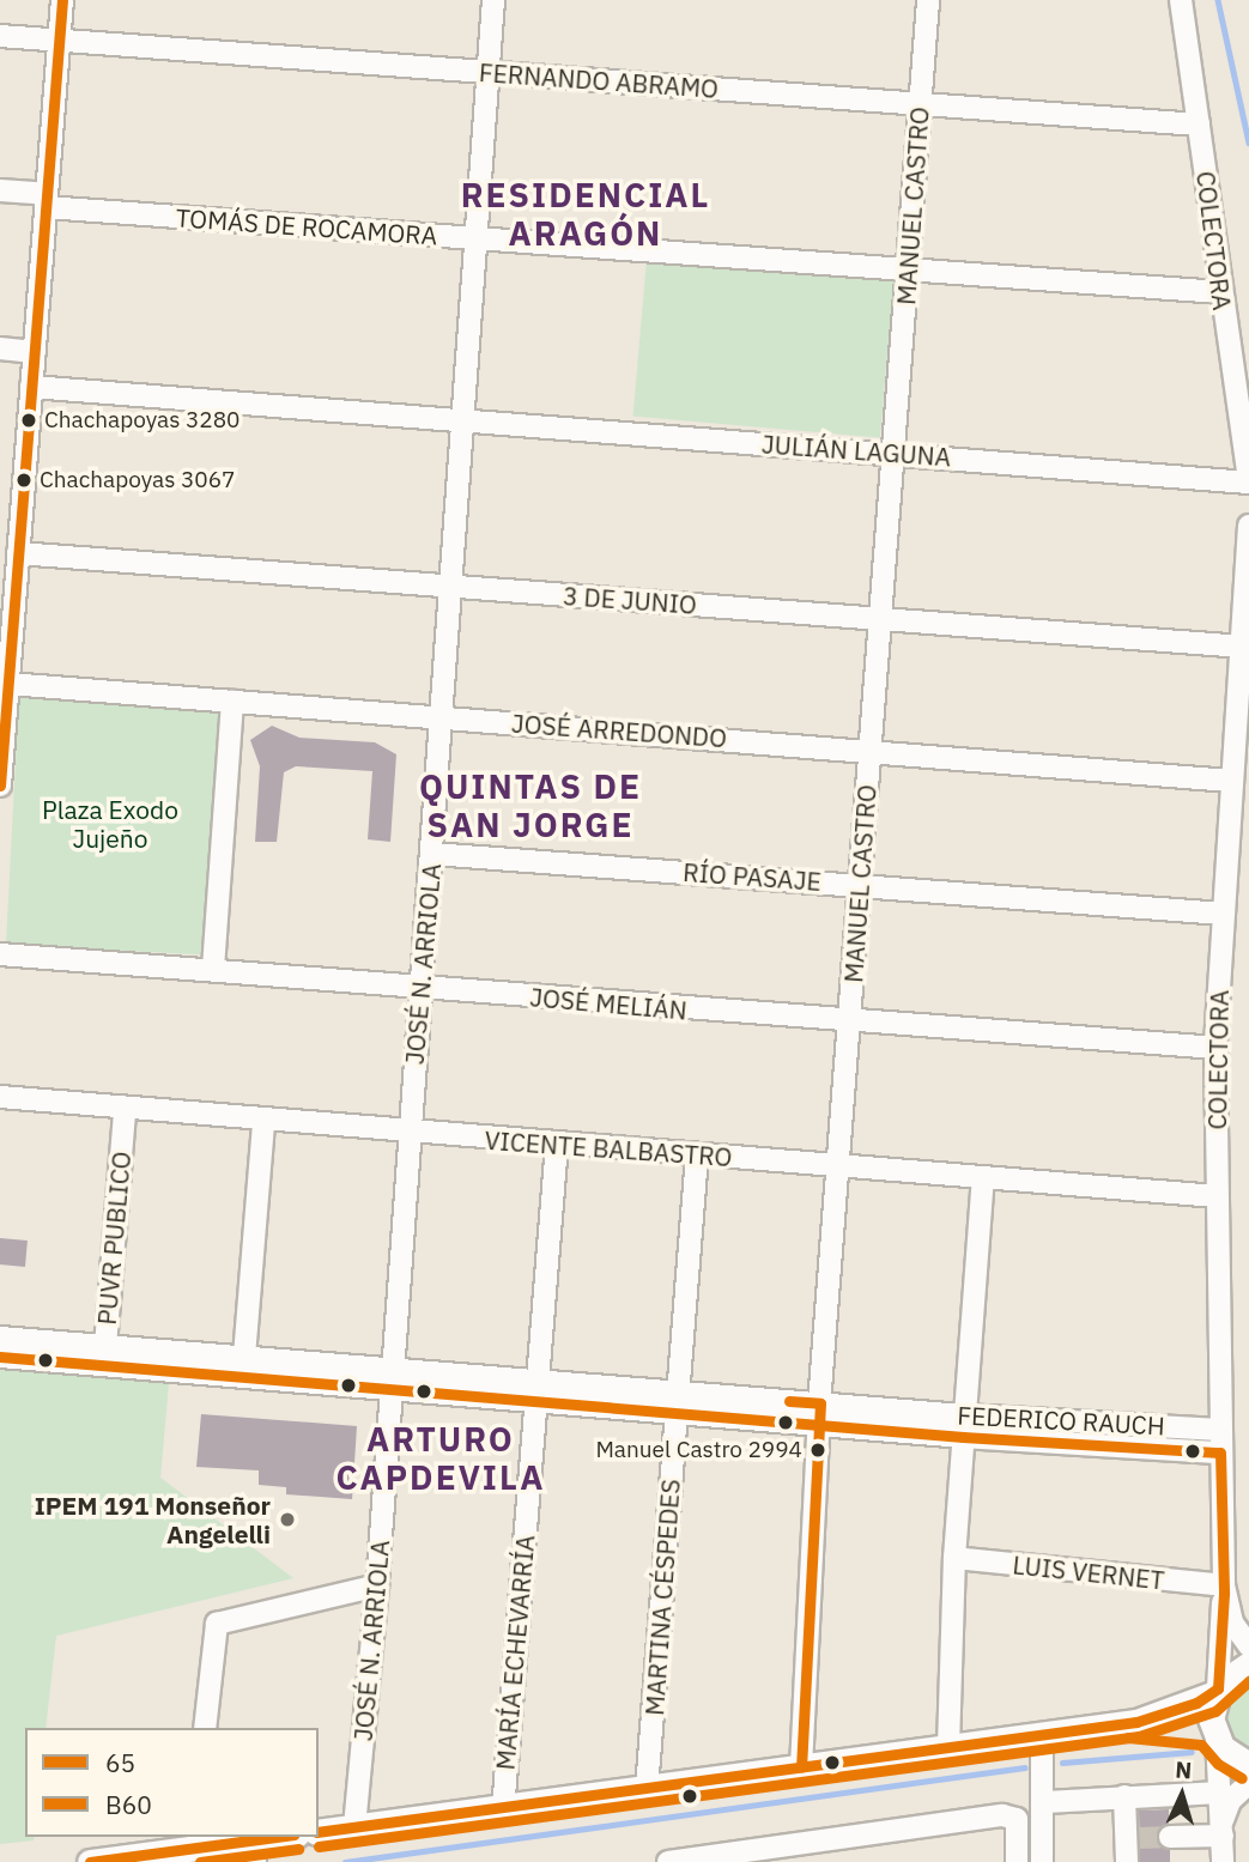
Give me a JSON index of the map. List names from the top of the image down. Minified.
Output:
{"streets":{"street":["FERNANDO ABRAMO","MANUEL CASTRO","TOMÁS DE ROCAMORA","COLECTORA","JULIÁN LAGUNA","3 DE JUNIO","JOSÉ ARREDONDO","RÍO PASAJE","JOSÉ N. ARRIOLA","JOSÉ MELIÁN","VICENTE BALBASTRO","PUVR PUBLICO","FEDERICO RAUCH","LUIS VERNET","MARTINA CÉSPEDES","MARÍA ECHEVARRÍA"]},"crossings":[["FERNANDO ABRAMO","MANUEL CASTRO"],["FERNANDO ABRAMO","COLECTORA"],["FERNANDO ABRAMO","JOSÉ N. ARRIOLA"],["MANUEL CASTRO","TOMÁS DE ROCAMORA"],["MANUEL CASTRO","JULIÁN LAGUNA"],["MANUEL CASTRO","3 DE JUNIO"],["MANUEL CASTRO","JOSÉ ARREDONDO"],["MANUEL CASTRO","RÍO PASAJE"],["MANUEL CASTRO","JOSÉ MELIÁN"],["MANUEL CASTRO","VICENTE BALBASTRO"],["MANUEL CASTRO","FEDERICO RAUCH"],["TOMÁS DE ROCAMORA","COLECTORA"],["TOMÁS DE ROCAMORA","JOSÉ N. ARRIOLA"],["COLECTORA","JULIÁN LAGUNA"],["COLECTORA","3 DE JUNIO"],["COLECTORA","JOSÉ ARREDONDO"],["COLECTORA","RÍO PASAJE"],["COLECTORA","JOSÉ MELIÁN"],["COLECTORA","VICENTE BALBASTRO"],["COLECTORA","FEDERICO RAUCH"],["COLECTORA","LUIS VERNET"],["JULIÁN LAGUNA","JOSÉ N. ARRIOLA"],["3 DE JUNIO","JOSÉ N. ARRIOLA"],["JOSÉ ARREDONDO","JOSÉ N. ARRIOLA"],["RÍO PASAJE","JOSÉ N. ARRIOLA"],["JOSÉ N. ARRIOLA","JOSÉ MELIÁN"],["JOSÉ N. ARRIOLA","VICENTE BALBASTRO"],["JOSÉ N. ARRIOLA","FEDERICO RAUCH"],["VICENTE BALBASTRO","PUVR PUBLICO"],["VICENTE BALBASTRO","MARTINA CÉSPEDES"],["VICENTE BALBASTRO","MARÍA ECHEVARRÍA"],["PUVR PUBLICO","FEDERICO RAUCH"],["FEDERICO RAUCH","MARTINA CÉSPEDES"],["FEDERICO RAUCH","MARÍA ECHEVARRÍA"]],"districts":["RESIDENCIAL ARAGÓN","QUINTAS DE SAN JORGE","ARTURO CAPDEVILA"],"parks":["Plaza Exodo Jujeño"],"places":["Chachapoyas 3280","Chachapoyas 3067","Manuel Castro 2994","IPEM 191 Monseñor Angelelli"],"lines":["transit line 65","transit line B60"],"legend":["65","B60"],"north":"top"}
